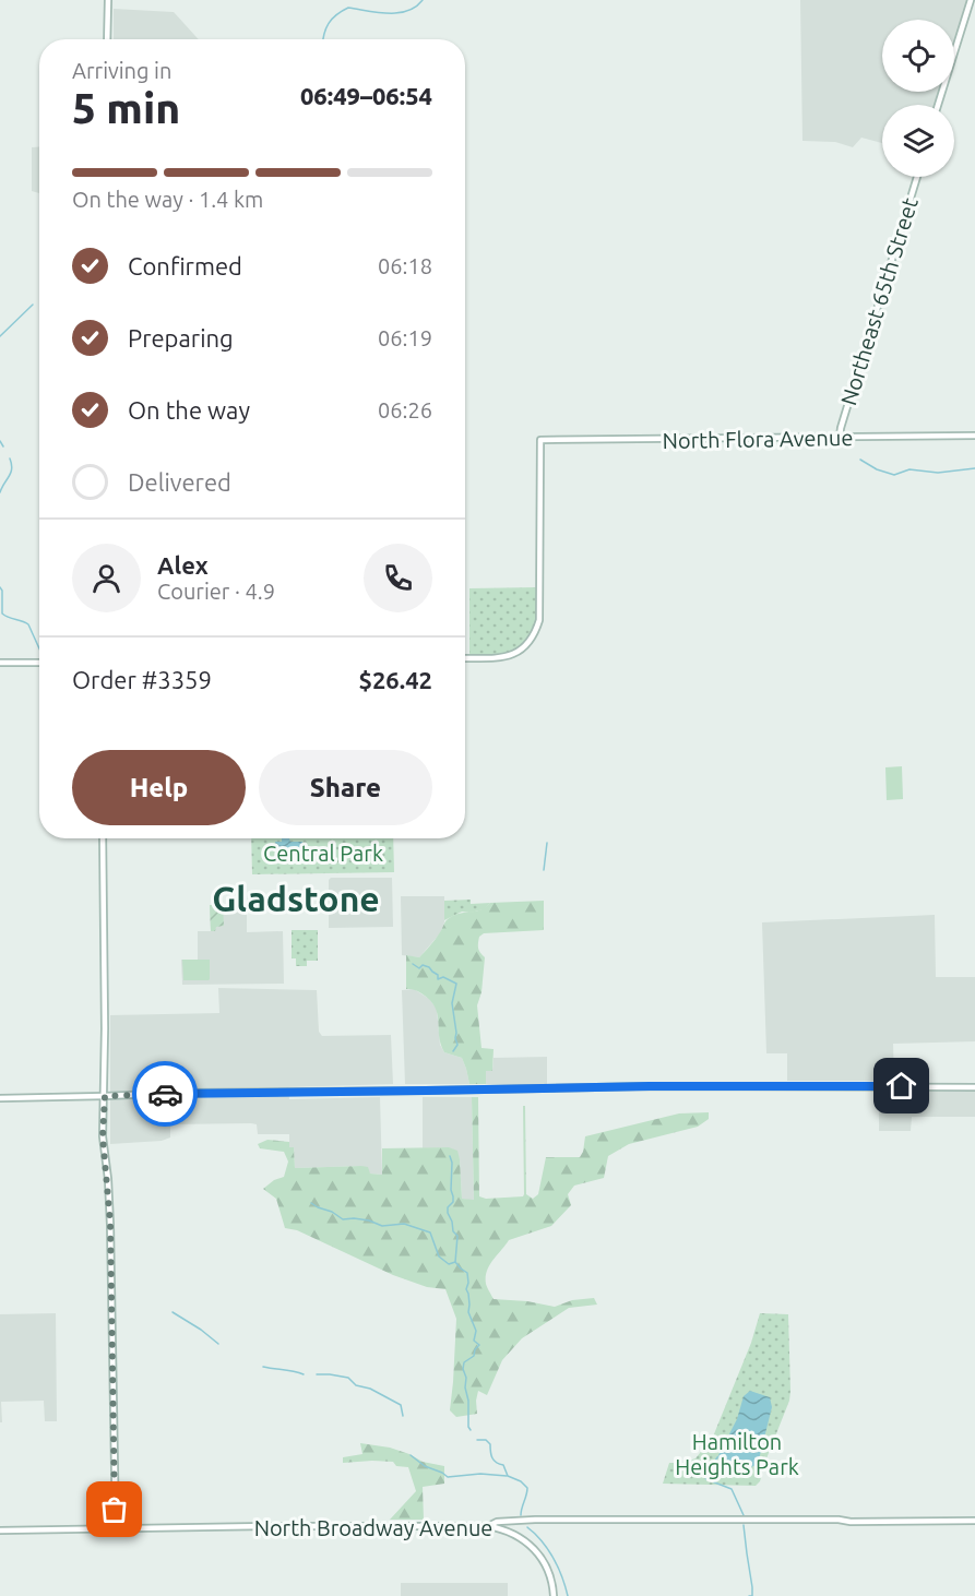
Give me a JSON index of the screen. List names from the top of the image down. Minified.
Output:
{"streets":{"main road":["Northeast 65th Street","North Flora Avenue","North Broadway Avenue"]},"crossings":[["Northeast 65th Street","North Flora Avenue"]],"districts":["Gladstone"],"parks":["Central Park","Hamilton Heights Park"],"page":{"heading":["5 min","Arriving in","06:49–06:54"],"panel":["Alex","Courier · 4.9","Order #3359","$26.42"],"bar":"On the way · 1.4 km","list":[["Confirmed","06:18"],["Preparing","06:19"],["On the way","06:26"],"Delivered"],"buttons":["Help","Share"]}}
